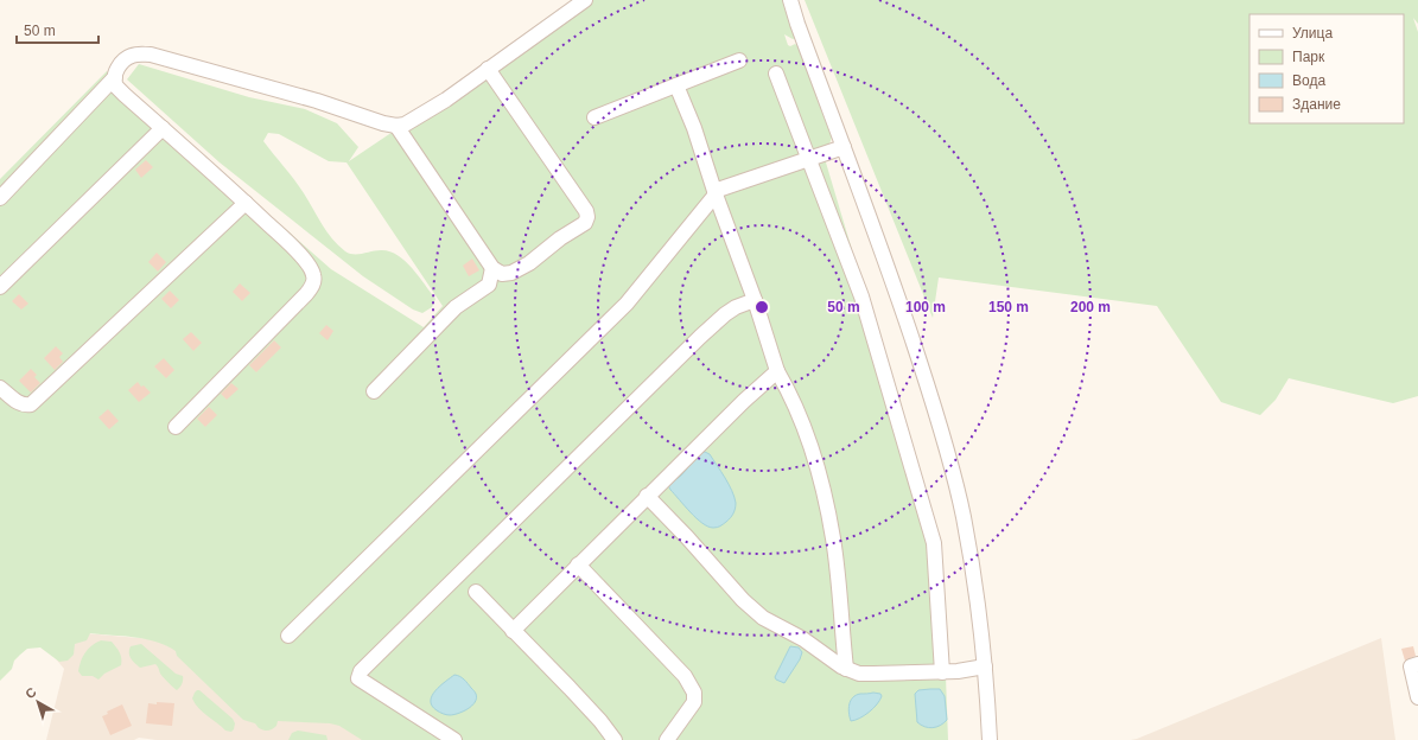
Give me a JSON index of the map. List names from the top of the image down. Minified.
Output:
{"legend":["Улица","Парк","Вода","Здание"],"scale_bar":"50 m","north":"top left","rings":["50 m","100 m","150 m","200 m"]}
